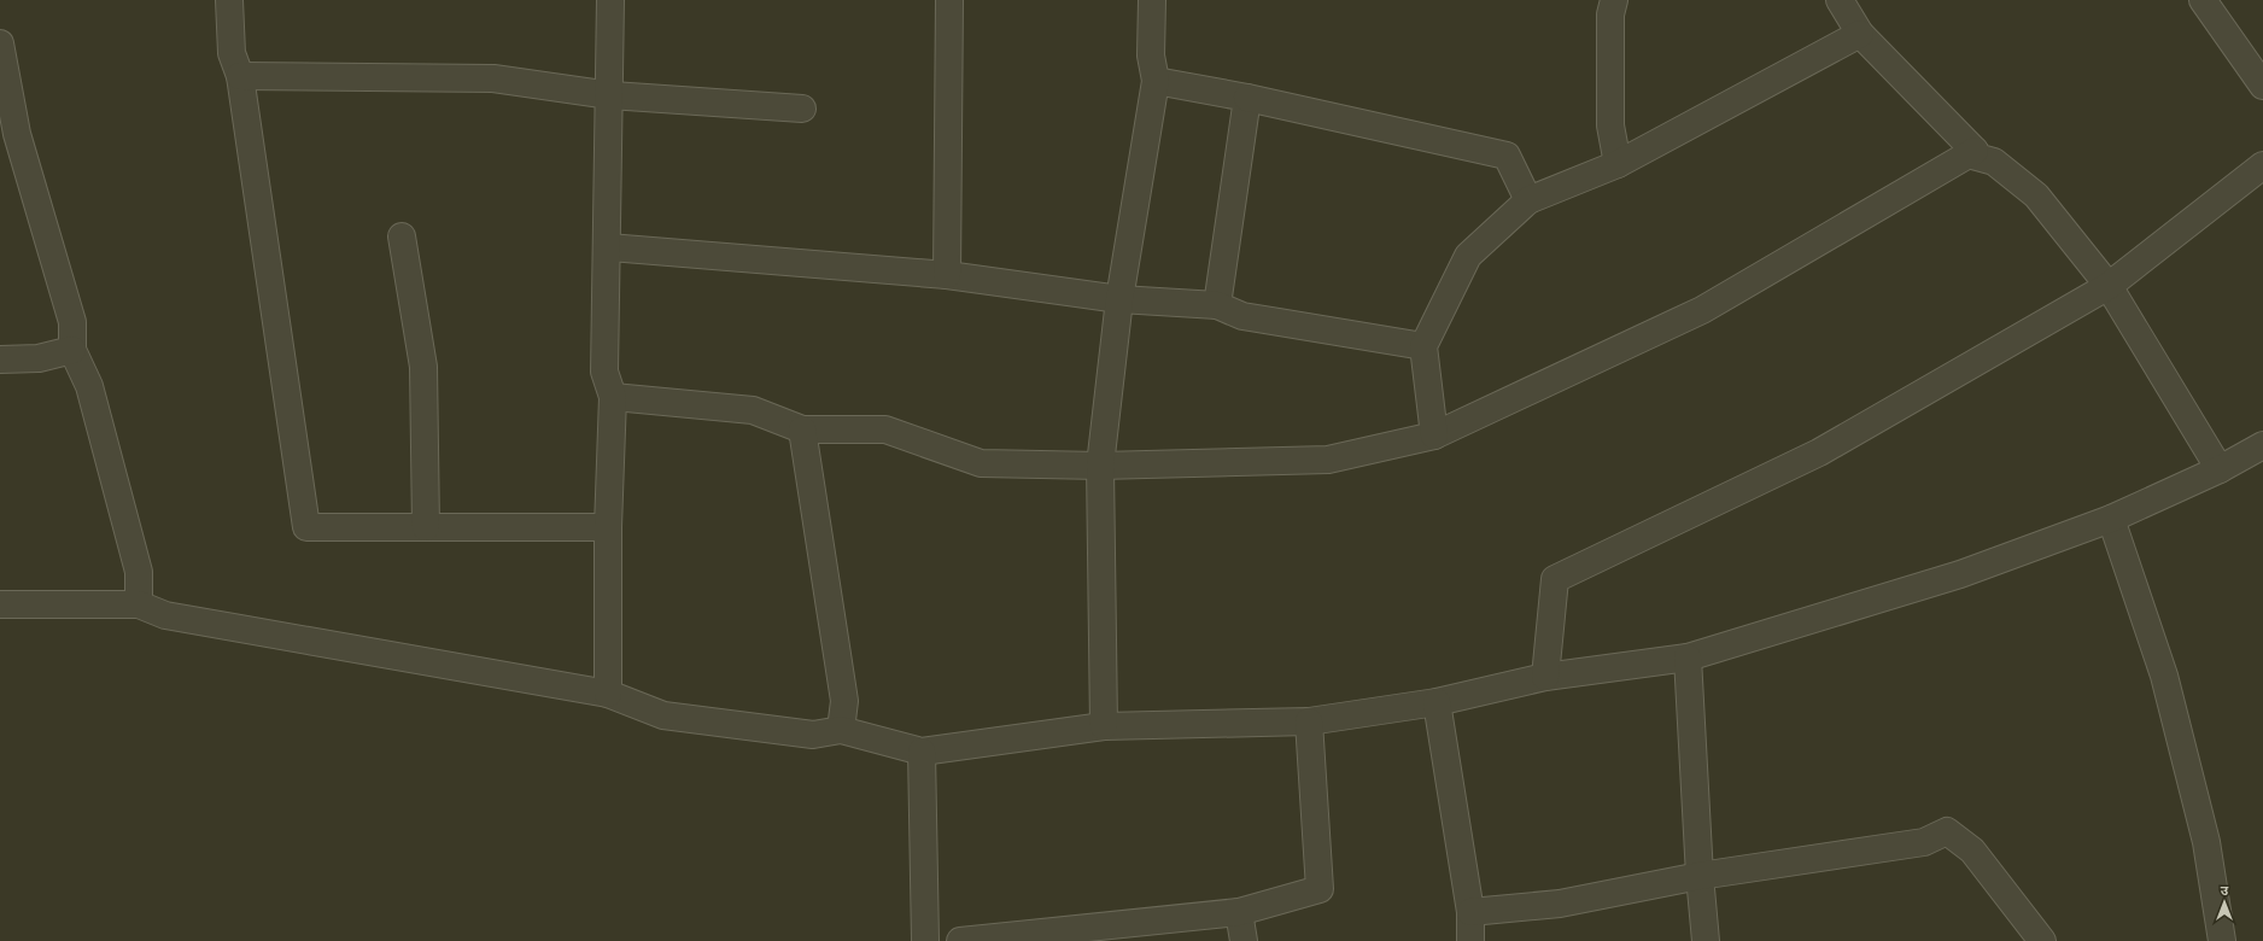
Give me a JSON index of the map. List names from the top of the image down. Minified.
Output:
{"north":"top"}
